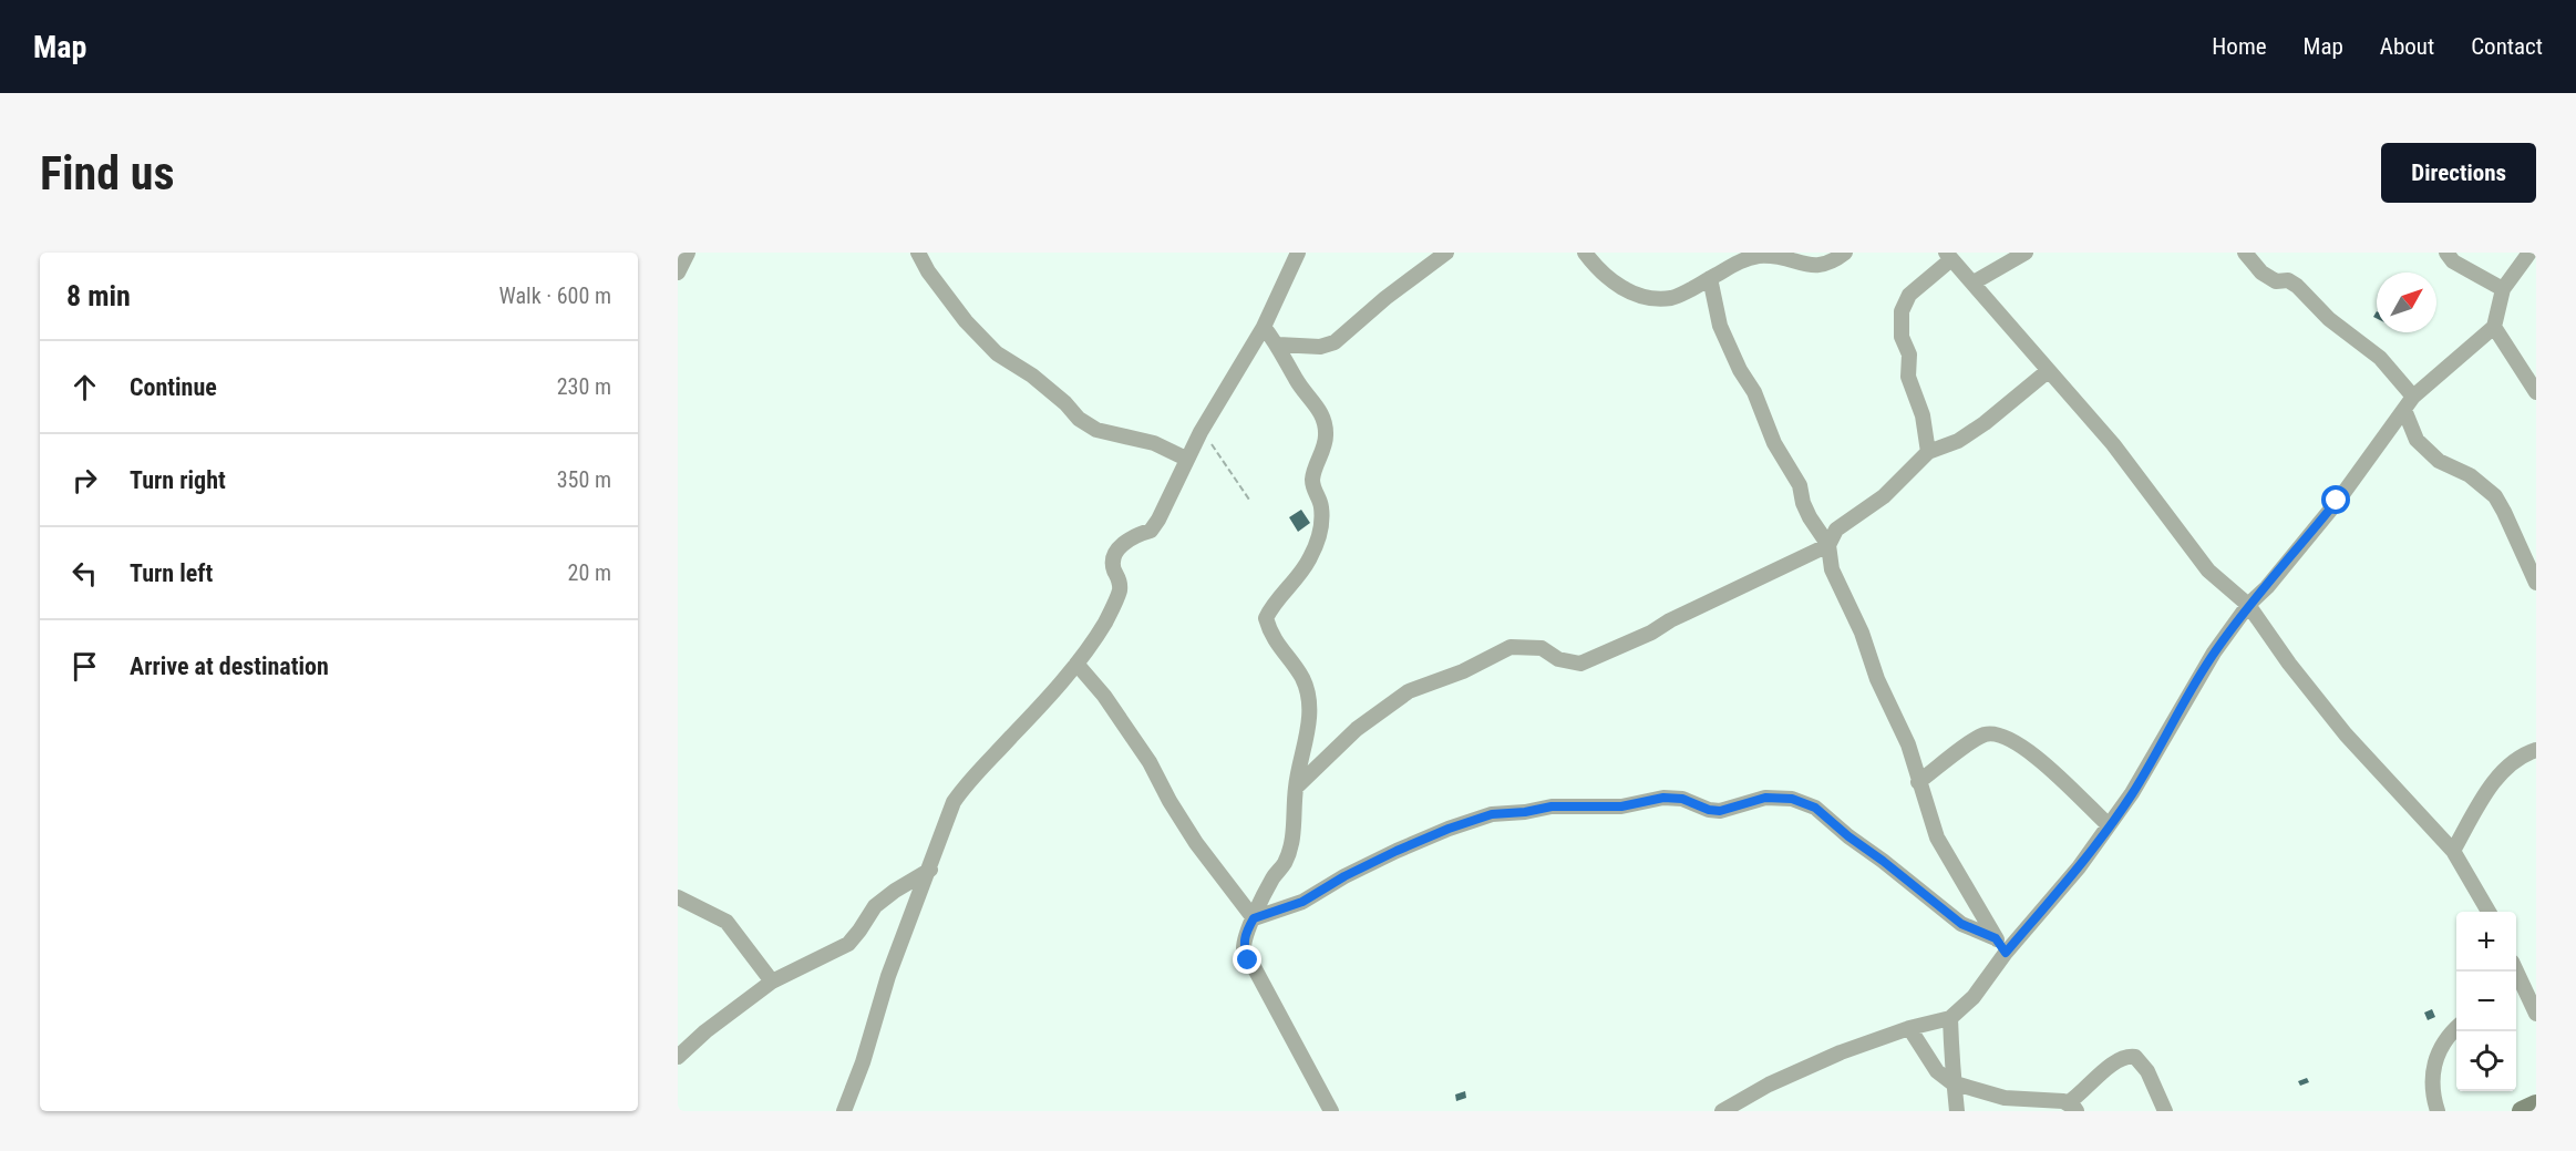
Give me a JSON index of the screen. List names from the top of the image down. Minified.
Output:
{"north":"top right","page":{"header":"Map","nav":["Home","Map","About","Contact"],"buttons":"Directions","title":"Find us","heading":["8 min","Walk · 600 m"],"list":[["Continue","230 m"],["Turn right","350 m"],["Turn left","20 m"],"Arrive at destination"],"map_buttons":["+","−"]}}
